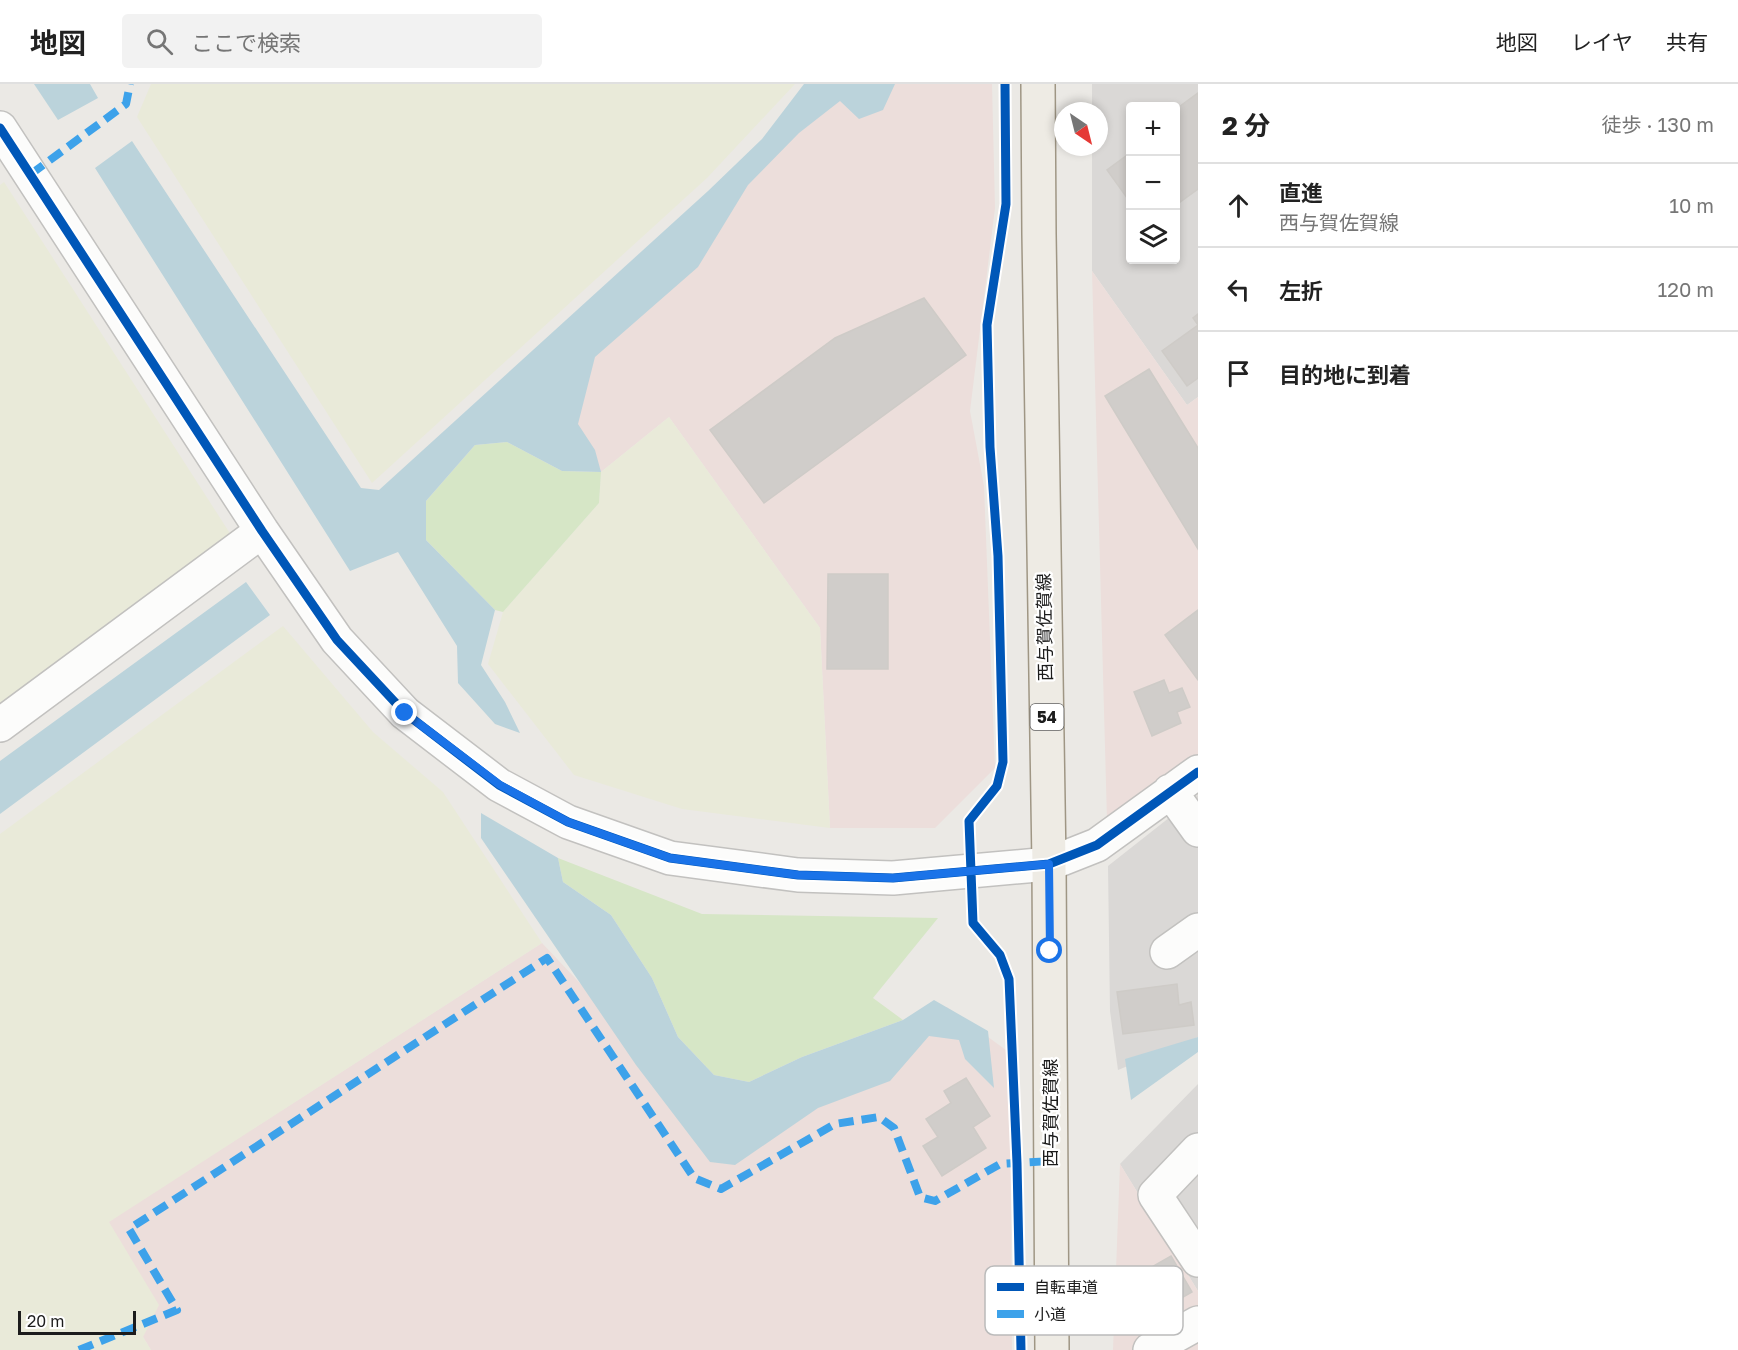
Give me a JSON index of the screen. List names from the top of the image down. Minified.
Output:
{"streets":{"main road":["西与賀佐賀線","54"]},"legend":["自転車道","小道"],"scale_bar":"20 m","north":"bottom right","page":{"header":"地図","search":"ここで検索","nav":["地図","レイヤ","共有"],"heading":["2 分","徒歩 · 130 m"],"map_buttons":["+","−"],"list":[["直進","西与賀佐賀線","10 m"],["左折","120 m"],"目的地に到着"],"scale":"20 m"}}
